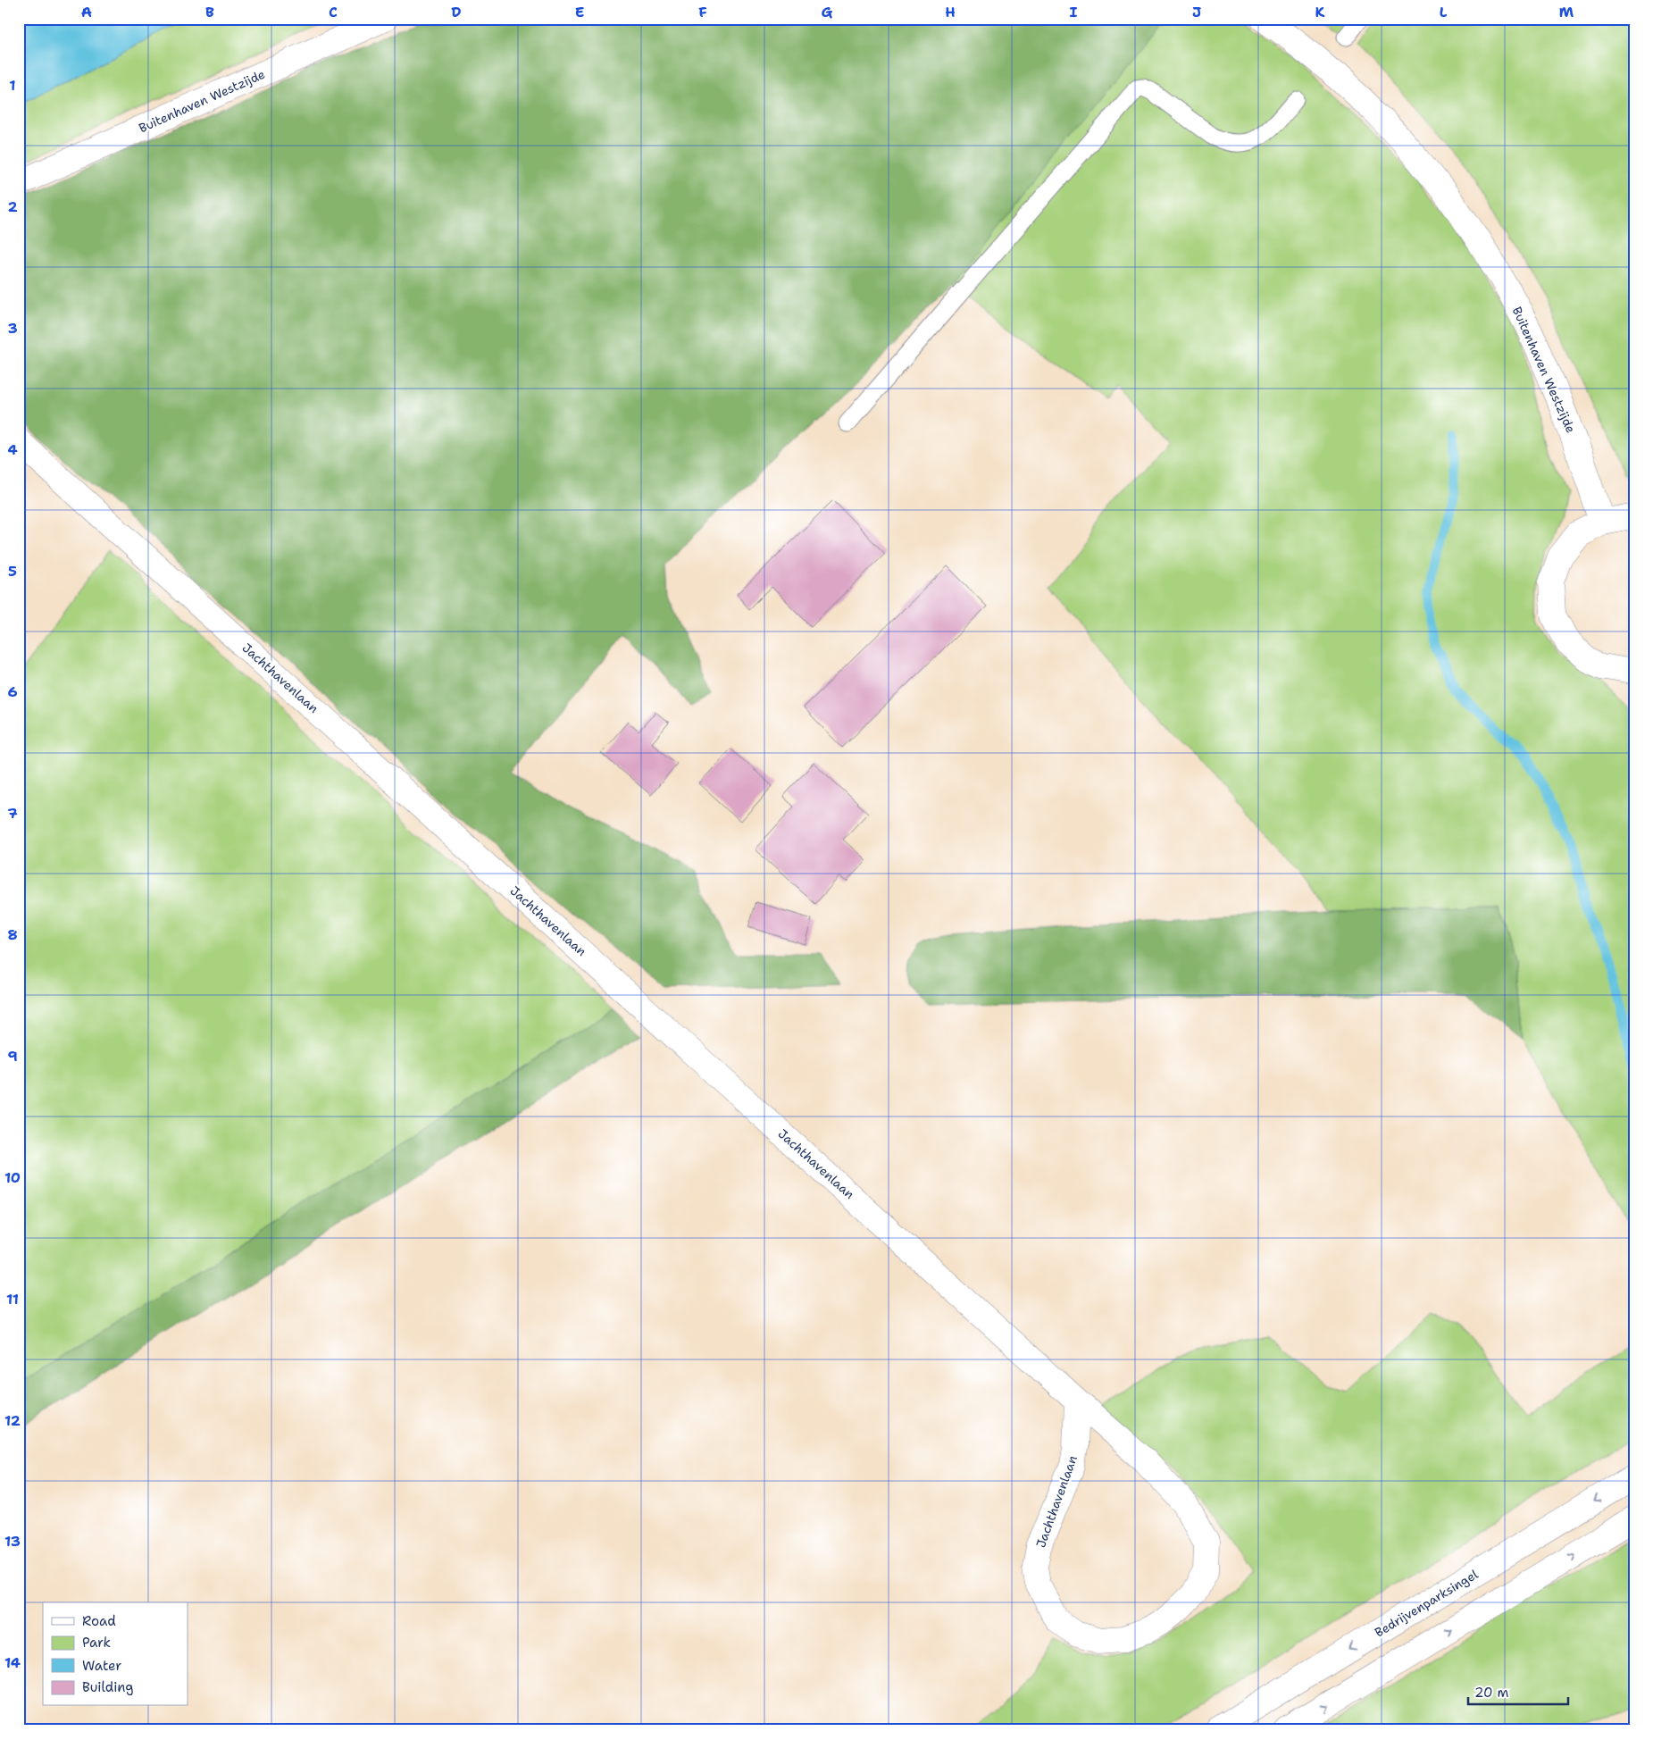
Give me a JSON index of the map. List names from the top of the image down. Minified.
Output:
{"streets":{"main road":["Buitenhaven Westzijde","Jachthavenlaan","Bedrijvenparksingel"]},"legend":["Road","Park","Water","Building"],"scale_bar":"20 m","grid":{"columns":["A","B","C","D","E","F","G","H","I","J","K","L","M"],"rows":["1","2","3","4","5","6","7","8","9","10","11","12","13","14"]}}
